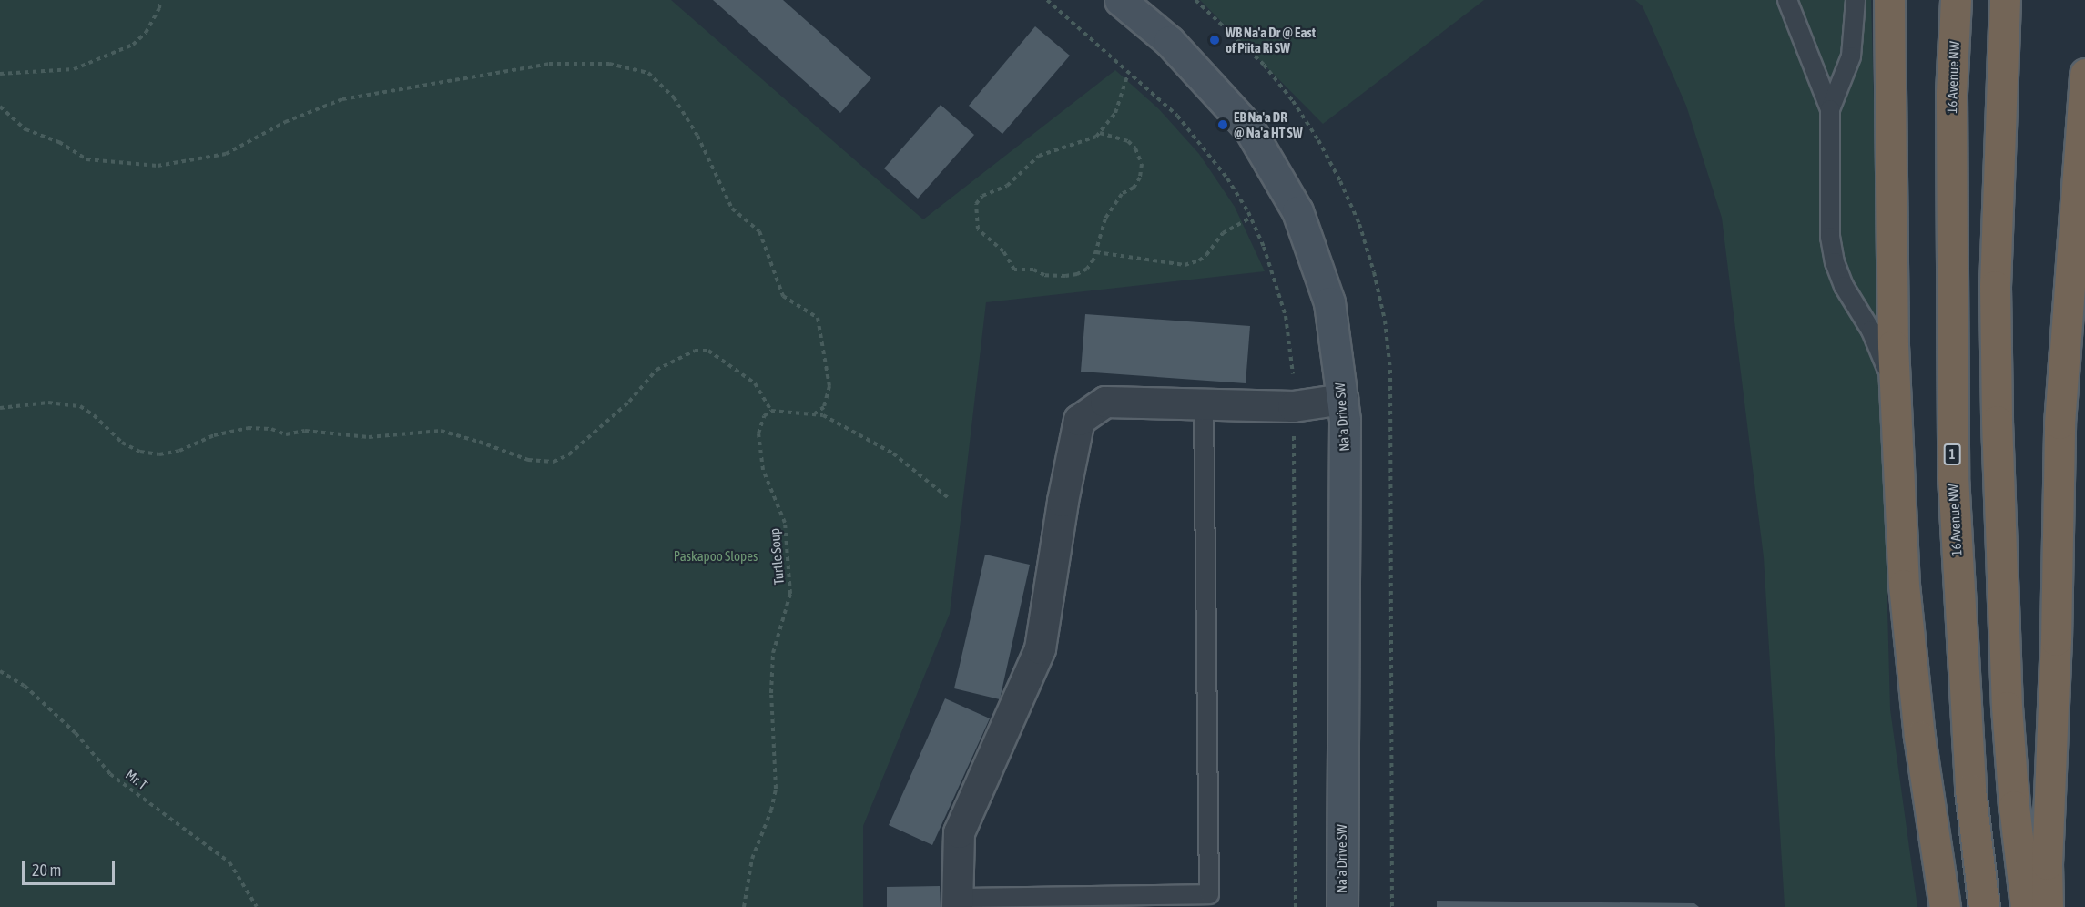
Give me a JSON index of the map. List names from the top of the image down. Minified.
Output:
{"streets":{"highway":["16 Avenue NW","1"],"street":["Na'a Drive SW"],"path":["Turtle Soup","Mr. T"]},"parks":["Paskapoo Slopes"],"places":["WB Na'a Dr @ East of Piita Ri SW","EB Na'a DR @ Na'a HT SW"],"scale_bar":"20 m"}
